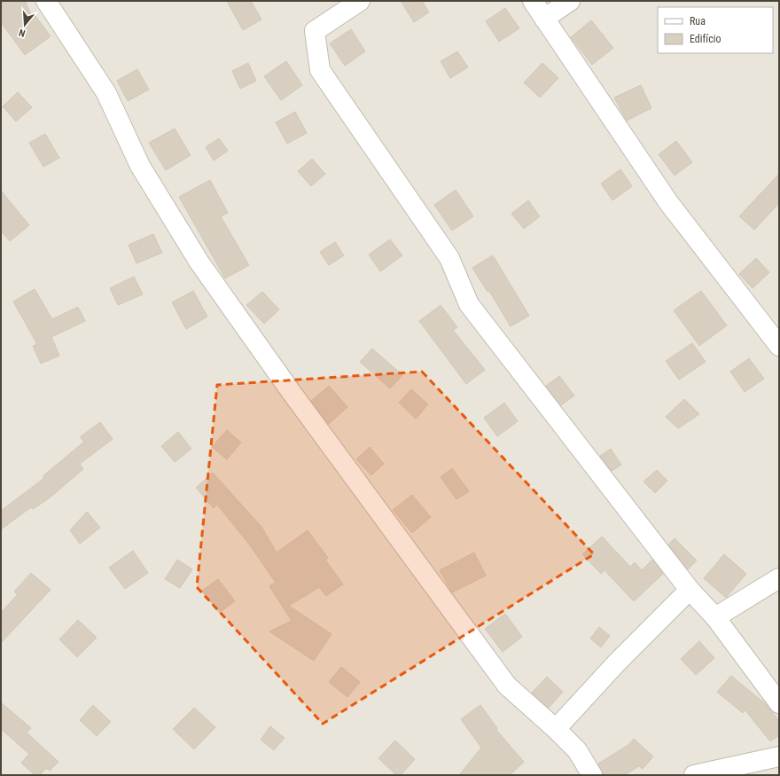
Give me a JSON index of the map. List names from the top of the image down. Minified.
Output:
{"legend":["Rua","Edifício"],"north":"bottom"}
